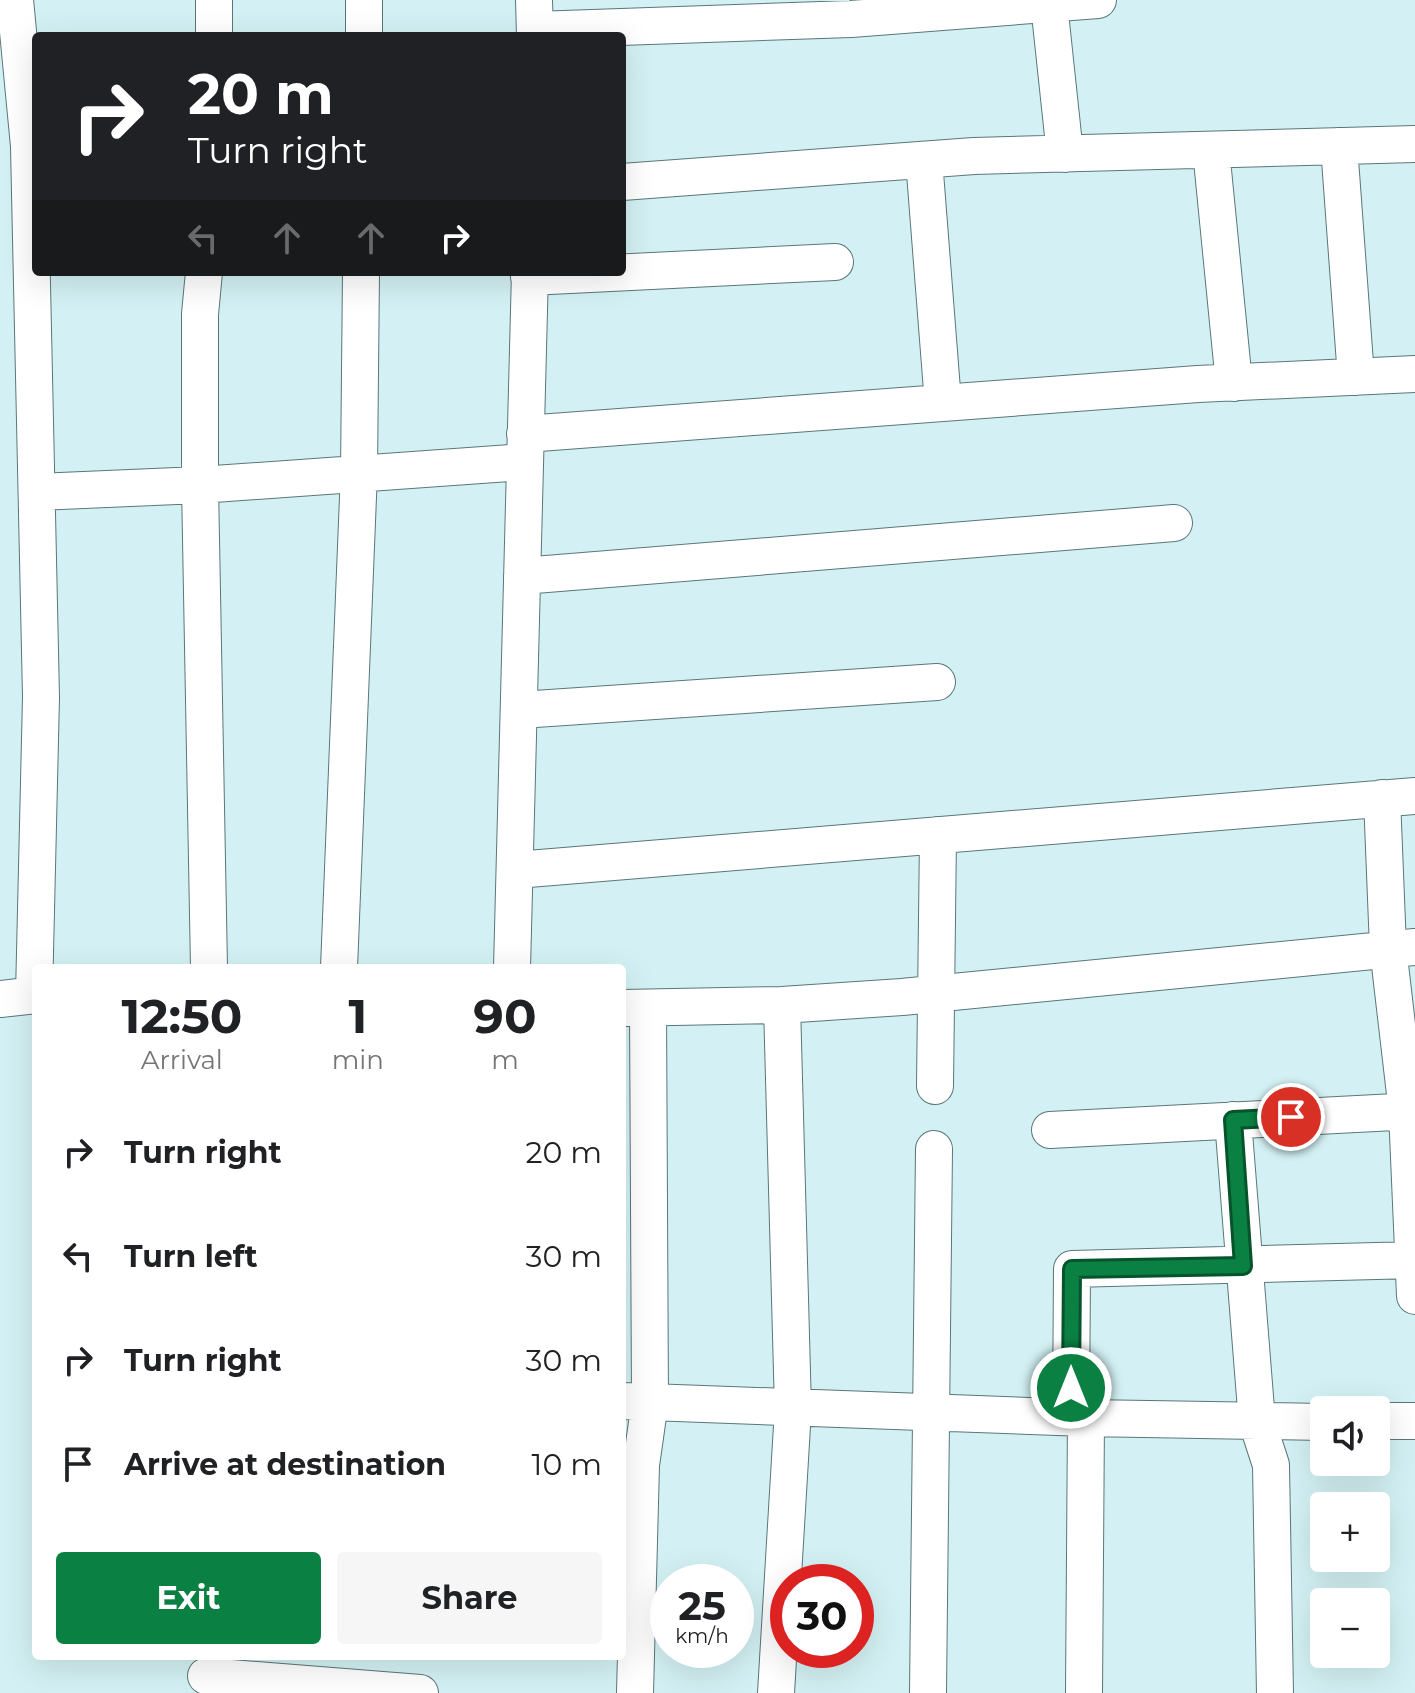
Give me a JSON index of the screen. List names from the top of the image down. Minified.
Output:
{"page":{"turn":["20 m","Turn right"],"eta":["12:50","Arrival","1","min","90","m"],"list":[{"name":"Turn right","value":"20 m"},{"name":"Turn left","value":"30 m"},{"name":"Turn right","value":"30 m"},{"name":"Arrive at destination","value":"10 m"}],"map_buttons":["+","−"],"buttons":["Exit","Share"],"speed":"25 km/h","limit":"30"}}
